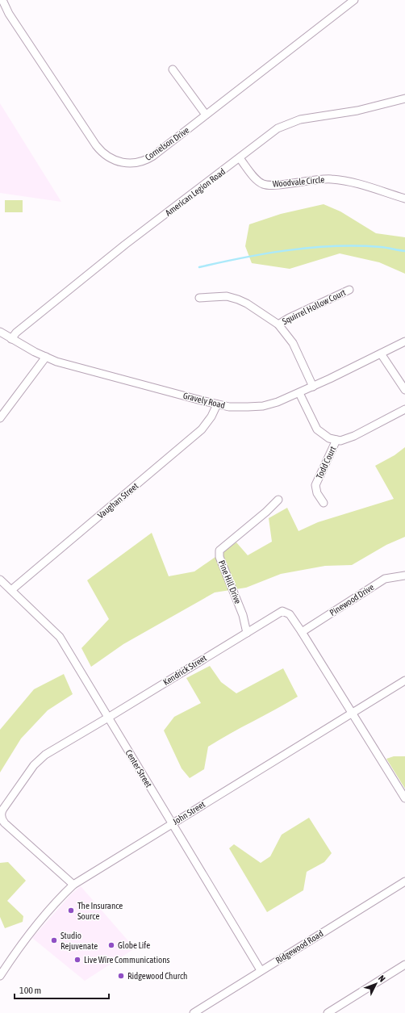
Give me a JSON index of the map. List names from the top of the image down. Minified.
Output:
{"streets":{"street":["Cornelson Drive","Woodvale Circle","American Legion Road","Squirrel Hollow Court","Gravely Road","Todd Court","Vaughan Street","Pine Hill Drive","Pinewood Drive","Kendrick Street","Center Street","John Street","Ridgewood Road"]},"crossings":[["Woodvale Circle","American Legion Road"],["American Legion Road","Gravely Road"],["Gravely Road","Vaughan Street"],["Vaughan Street","Center Street"],["Pine Hill Drive","Kendrick Street"],["Pinewood Drive","Kendrick Street"],["Kendrick Street","Center Street"],["Kendrick Street","John Street"],["Center Street","John Street"],["Center Street","Ridgewood Road"]],"places":["The Insurance Source","Studio Rejuvenate","Globe Life","Live Wire Communications","Ridgewood Church"],"scale_bar":"100 m","north":"top right"}
